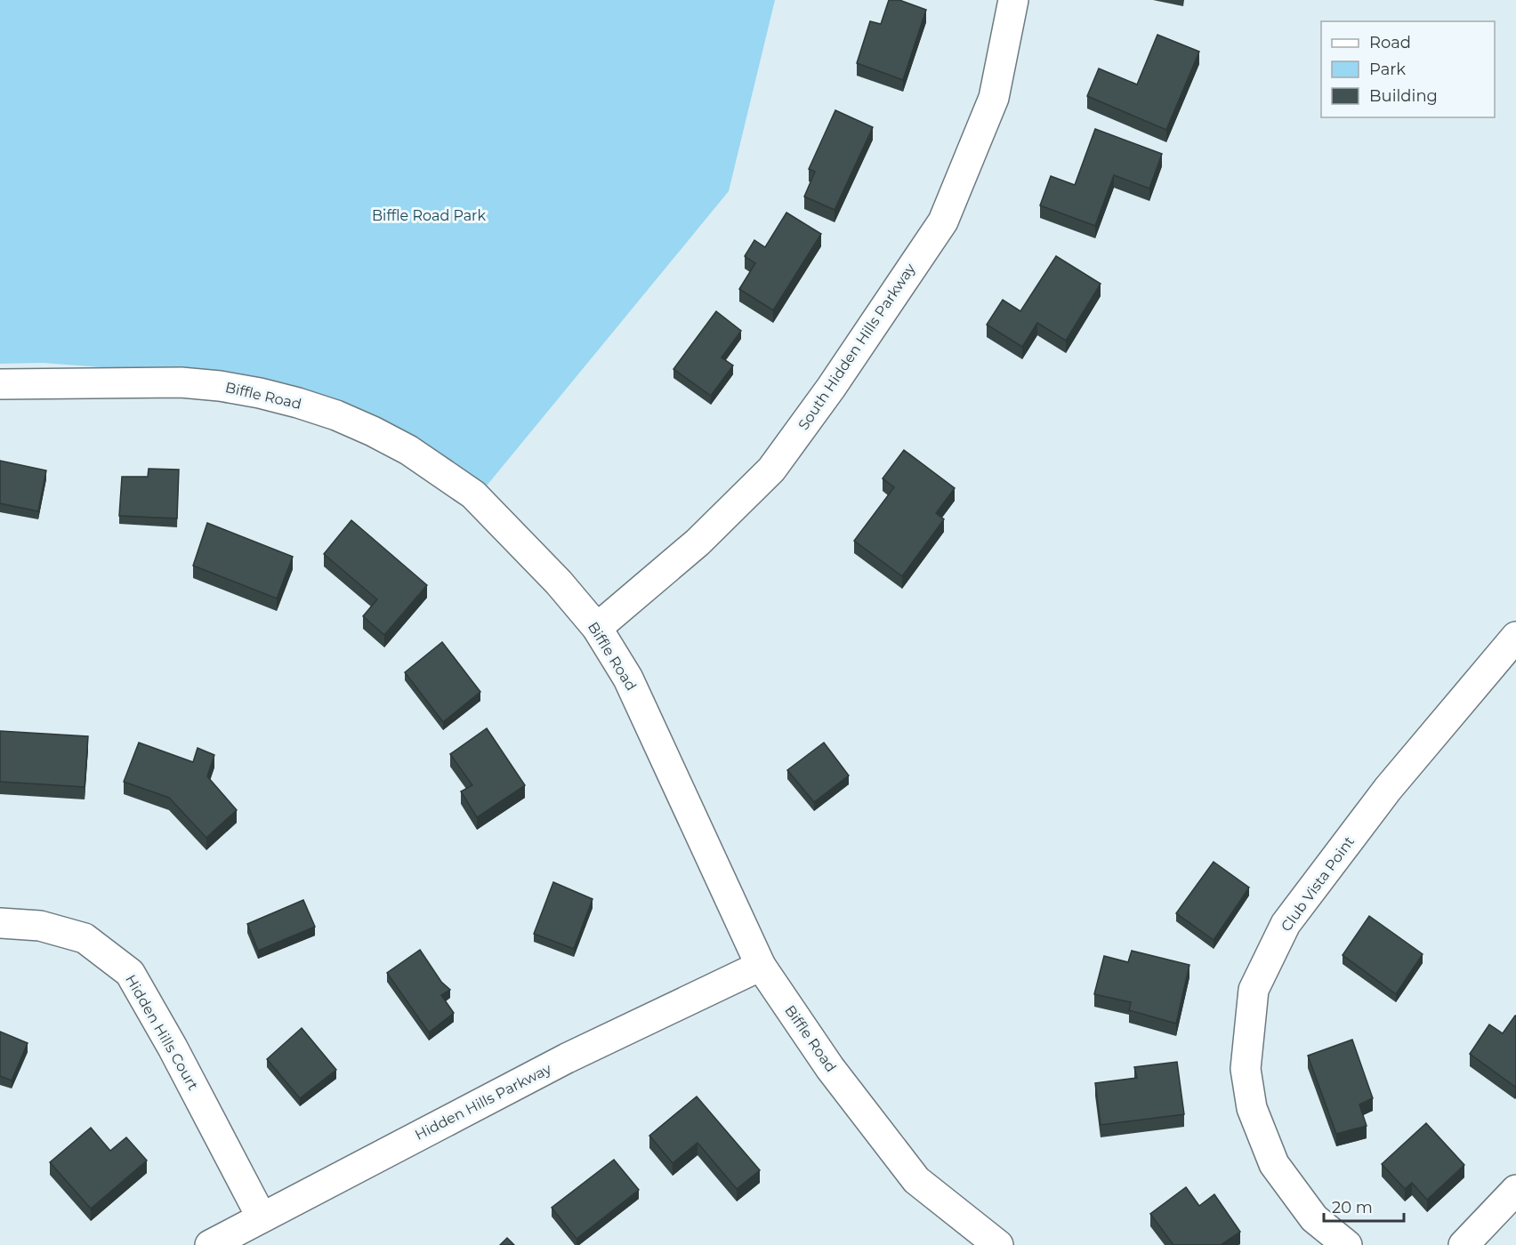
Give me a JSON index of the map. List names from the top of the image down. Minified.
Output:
{"streets":{"street":["South Hidden Hills Parkway","Biffle Road","Club Vista Point","Hidden Hills Court","Hidden Hills Parkway"]},"crossings":[["South Hidden Hills Parkway","Biffle Road"],["Biffle Road","Hidden Hills Parkway"],["Hidden Hills Court","Hidden Hills Parkway"]],"parks":["Biffle Road Park"],"legend":["Road","Park","Building"],"scale_bar":"20 m"}
